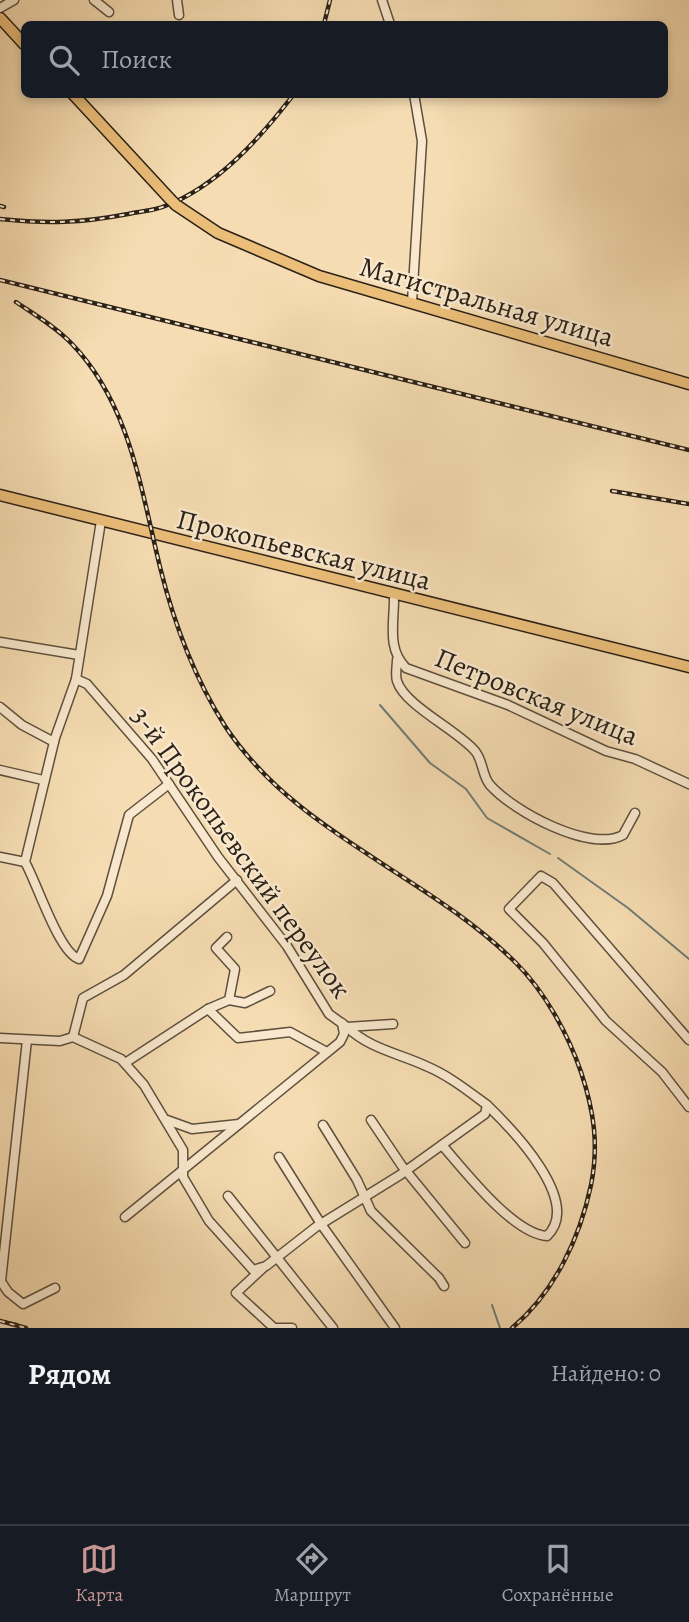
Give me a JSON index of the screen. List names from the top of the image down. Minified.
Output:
{"streets":{"main road":["Магистральная улица","Прокопьевская улица"],"street":["Петровская улица","3-й Прокопьевский переулок"]},"page":{"search":"Поиск","heading":["Рядом","Найдено: 0"],"nav":["Карта","Маршрут","Сохранённые"]}}
